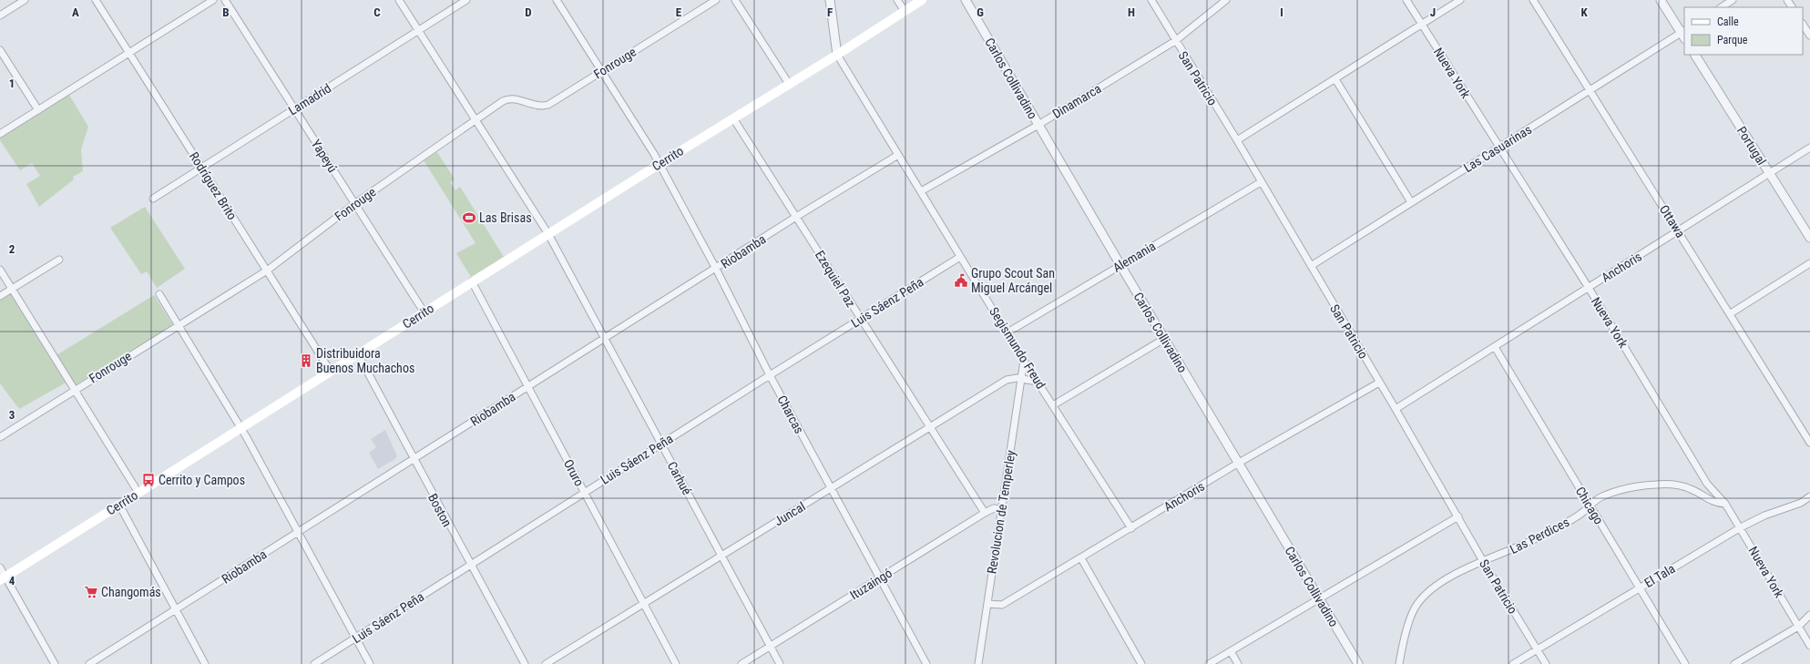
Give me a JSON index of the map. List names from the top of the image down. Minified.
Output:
{"streets":{"main road":["Cerrito"],"street":["Fonrouge","Nueva York","Carlos Collivadino","San Patricio","Lamadrid","Dinamarca","Portugal","Las Casuarinas","Yapeyú","Rodríguez Brito","Ottawa","Riobamba","Alemania","Anchoris","Ezequiel Paz","Luis Sáenz Peña","Segismundo Freud","Charcas","Oruro","Carhué","Chicago","Boston","Revolucion de Temperley","Juncal","Las Perdices","El Tala","Ituzaingó"]},"crossings":[["Fonrouge","Yapeyú"],["Fonrouge","Rodríguez Brito"],["Fonrouge","Charcas"],["Fonrouge","Carhué"],["Nueva York","Las Casuarinas"],["Nueva York","Anchoris"],["Nueva York","Las Perdices"],["Nueva York","El Tala"],["Carlos Collivadino","Dinamarca"],["Carlos Collivadino","Alemania"],["Carlos Collivadino","Anchoris"],["San Patricio","Dinamarca"],["San Patricio","Las Casuarinas"],["San Patricio","Alemania"],["San Patricio","Anchoris"],["San Patricio","Las Perdices"],["San Patricio","El Tala"],["Lamadrid","Yapeyú"],["Lamadrid","Rodríguez Brito"],["Lamadrid","Carhué"],["Dinamarca","Segismundo Freud"],["Portugal","Anchoris"],["Las Casuarinas","Ottawa"],["Yapeyú","Cerrito"],["Cerrito","Rodríguez Brito"],["Cerrito","Ezequiel Paz"],["Cerrito","Segismundo Freud"],["Cerrito","Charcas"],["Cerrito","Oruro"],["Cerrito","Carhué"],["Cerrito","Boston"],["Ottawa","Anchoris"],["Riobamba","Ezequiel Paz"],["Riobamba","Segismundo Freud"],["Riobamba","Charcas"],["Riobamba","Oruro"],["Riobamba","Carhué"],["Riobamba","Boston"],["Alemania","Segismundo Freud"],["Anchoris","Segismundo Freud"],["Anchoris","Chicago"],["Anchoris","Revolucion de Temperley"],["Ezequiel Paz","Luis Sáenz Peña"],["Ezequiel Paz","Juncal"],["Ezequiel Paz","Ituzaingó"],["Luis Sáenz Peña","Segismundo Freud"],["Luis Sáenz Peña","Charcas"],["Luis Sáenz Peña","Oruro"],["Luis Sáenz Peña","Carhué"],["Luis Sáenz Peña","Boston"],["Segismundo Freud","Revolucion de Temperley"],["Segismundo Freud","Juncal"],["Charcas","Juncal"],["Charcas","Ituzaingó"],["Oruro","Juncal"],["Carhué","Juncal"],["Carhué","Ituzaingó"],["Chicago","Las Perdices"],["Chicago","El Tala"],["Revolucion de Temperley","Juncal"],["Revolucion de Temperley","Ituzaingó"]],"places":{"sports":["Las Brisas"],"public building":["Grupo Scout San Miguel Arcángel"],"building":["Distribuidora Buenos Muchachos"],"bus stop":["Cerrito y Campos"],"supermarket":["Changomás"]},"legend":["Calle","Parque"],"grid":{"columns":["A","B","C","D","E","F","G","H","I","J","K"],"rows":["1","2","3","4"]}}
